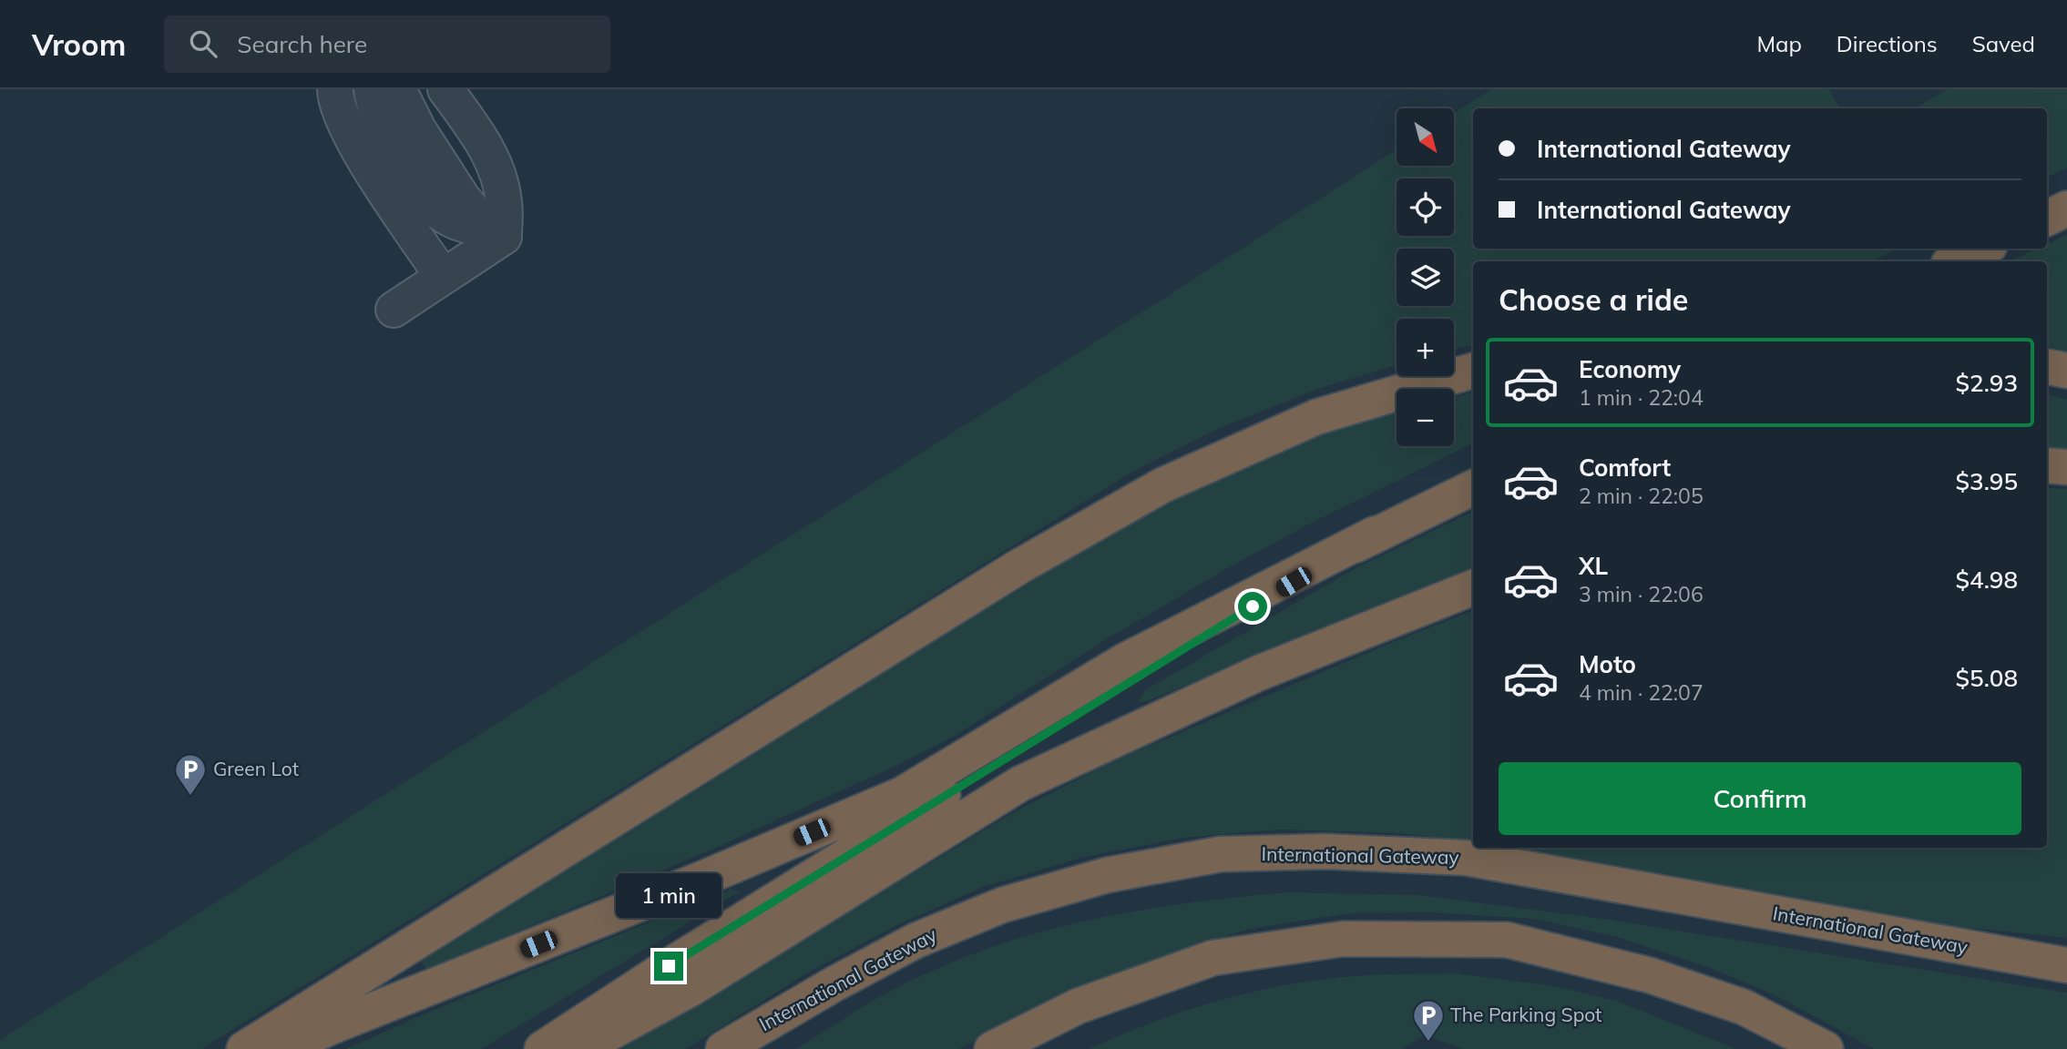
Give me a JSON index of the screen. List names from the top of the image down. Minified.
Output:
{"streets":{"highway":["International Gateway"]},"places":{"parking":["Green Lot","The Parking Spot"]},"north":"bottom right","page":{"header":"Vroom","search":"Search here","nav":["Map","Directions","Saved"],"map_buttons":["+","−"],"banner":["International Gateway","International Gateway"],"heading":"Choose a ride","list":[{"name":"Economy","note":"1 min · 22:04","value":"$2.93"},{"name":"Comfort","note":"2 min · 22:05","value":"$3.95"},{"name":"XL","note":"3 min · 22:06","value":"$4.98"},{"name":"Moto","note":"4 min · 22:07","value":"$5.08"}],"buttons":"Confirm","bubble":"1 min"}}
